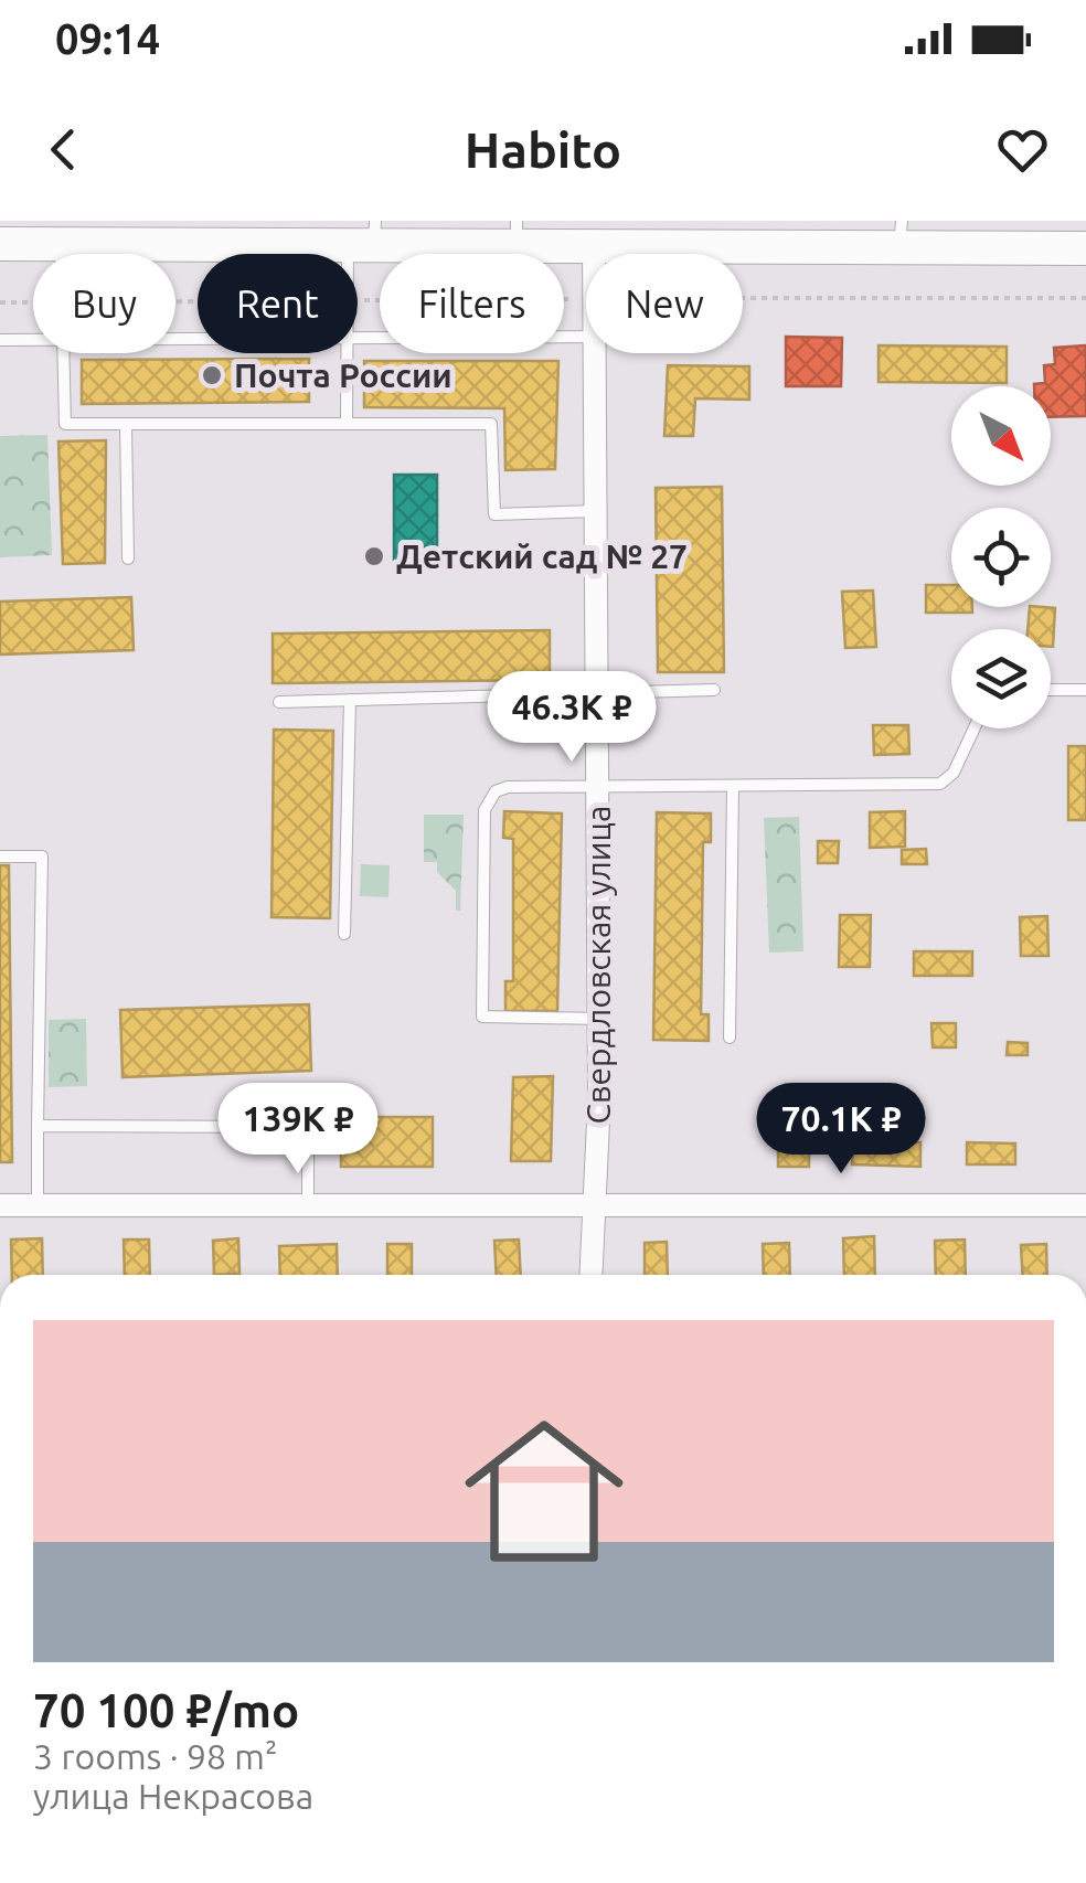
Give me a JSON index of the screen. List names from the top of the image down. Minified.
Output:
{"streets":{"street":["Свердловская улица"]},"places":["Почта России","Детский сад № 27"],"north":"bottom right","page":{"status":"09:14","header":"Habito","chip":["Buy","Rent","Filters","New"],"price":["46.3K ₽","139K ₽","70.1K ₽"],"list":[{"name":"70 100 ₽/mo","note":"3 rooms · 98 m² · улица Некрасова"}]}}
